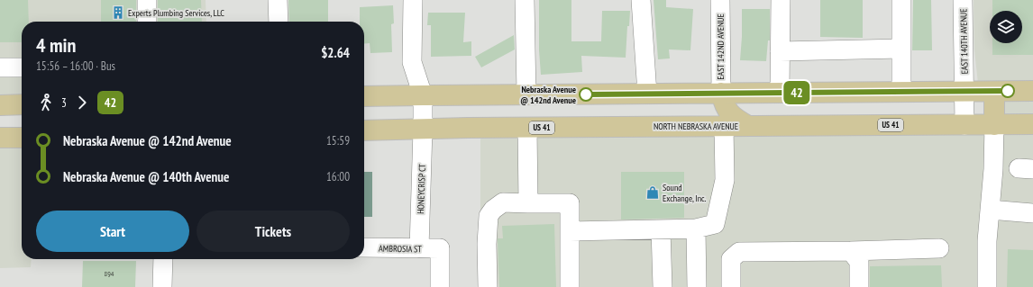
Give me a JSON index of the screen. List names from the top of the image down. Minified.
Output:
{"streets":{"main road":["US 41","NORTH NEBRASKA AVENUE"],"street":["EAST 140TH AVENUE","EAST 142ND AVENUE","HONEYCRISP CT","AMBROSIA ST"]},"crossings":[["EAST 140TH AVENUE","NORTH NEBRASKA AVENUE"],["NORTH NEBRASKA AVENUE","HONEYCRISP CT"],["HONEYCRISP CT","AMBROSIA ST"]],"places":{"building":["Experts Plumbing Services, LLC"],"other":["Nebraska Avenue @ 142nd Avenue"],"shop":["Sound Exchange, Inc."]},"lines":["bus line 42"],"house_numbers":["894"],"page":{"on_map":"42","heading":["4 min","15:56 – 16:00 · Bus","$2.64"],"legs":["3","42"],"list":[{"name":"Nebraska Avenue @ 142nd Avenue","value":"15:59"},{"name":"Nebraska Avenue @ 140th Avenue","value":"16:00"}],"buttons":["Start","Tickets"]}}
